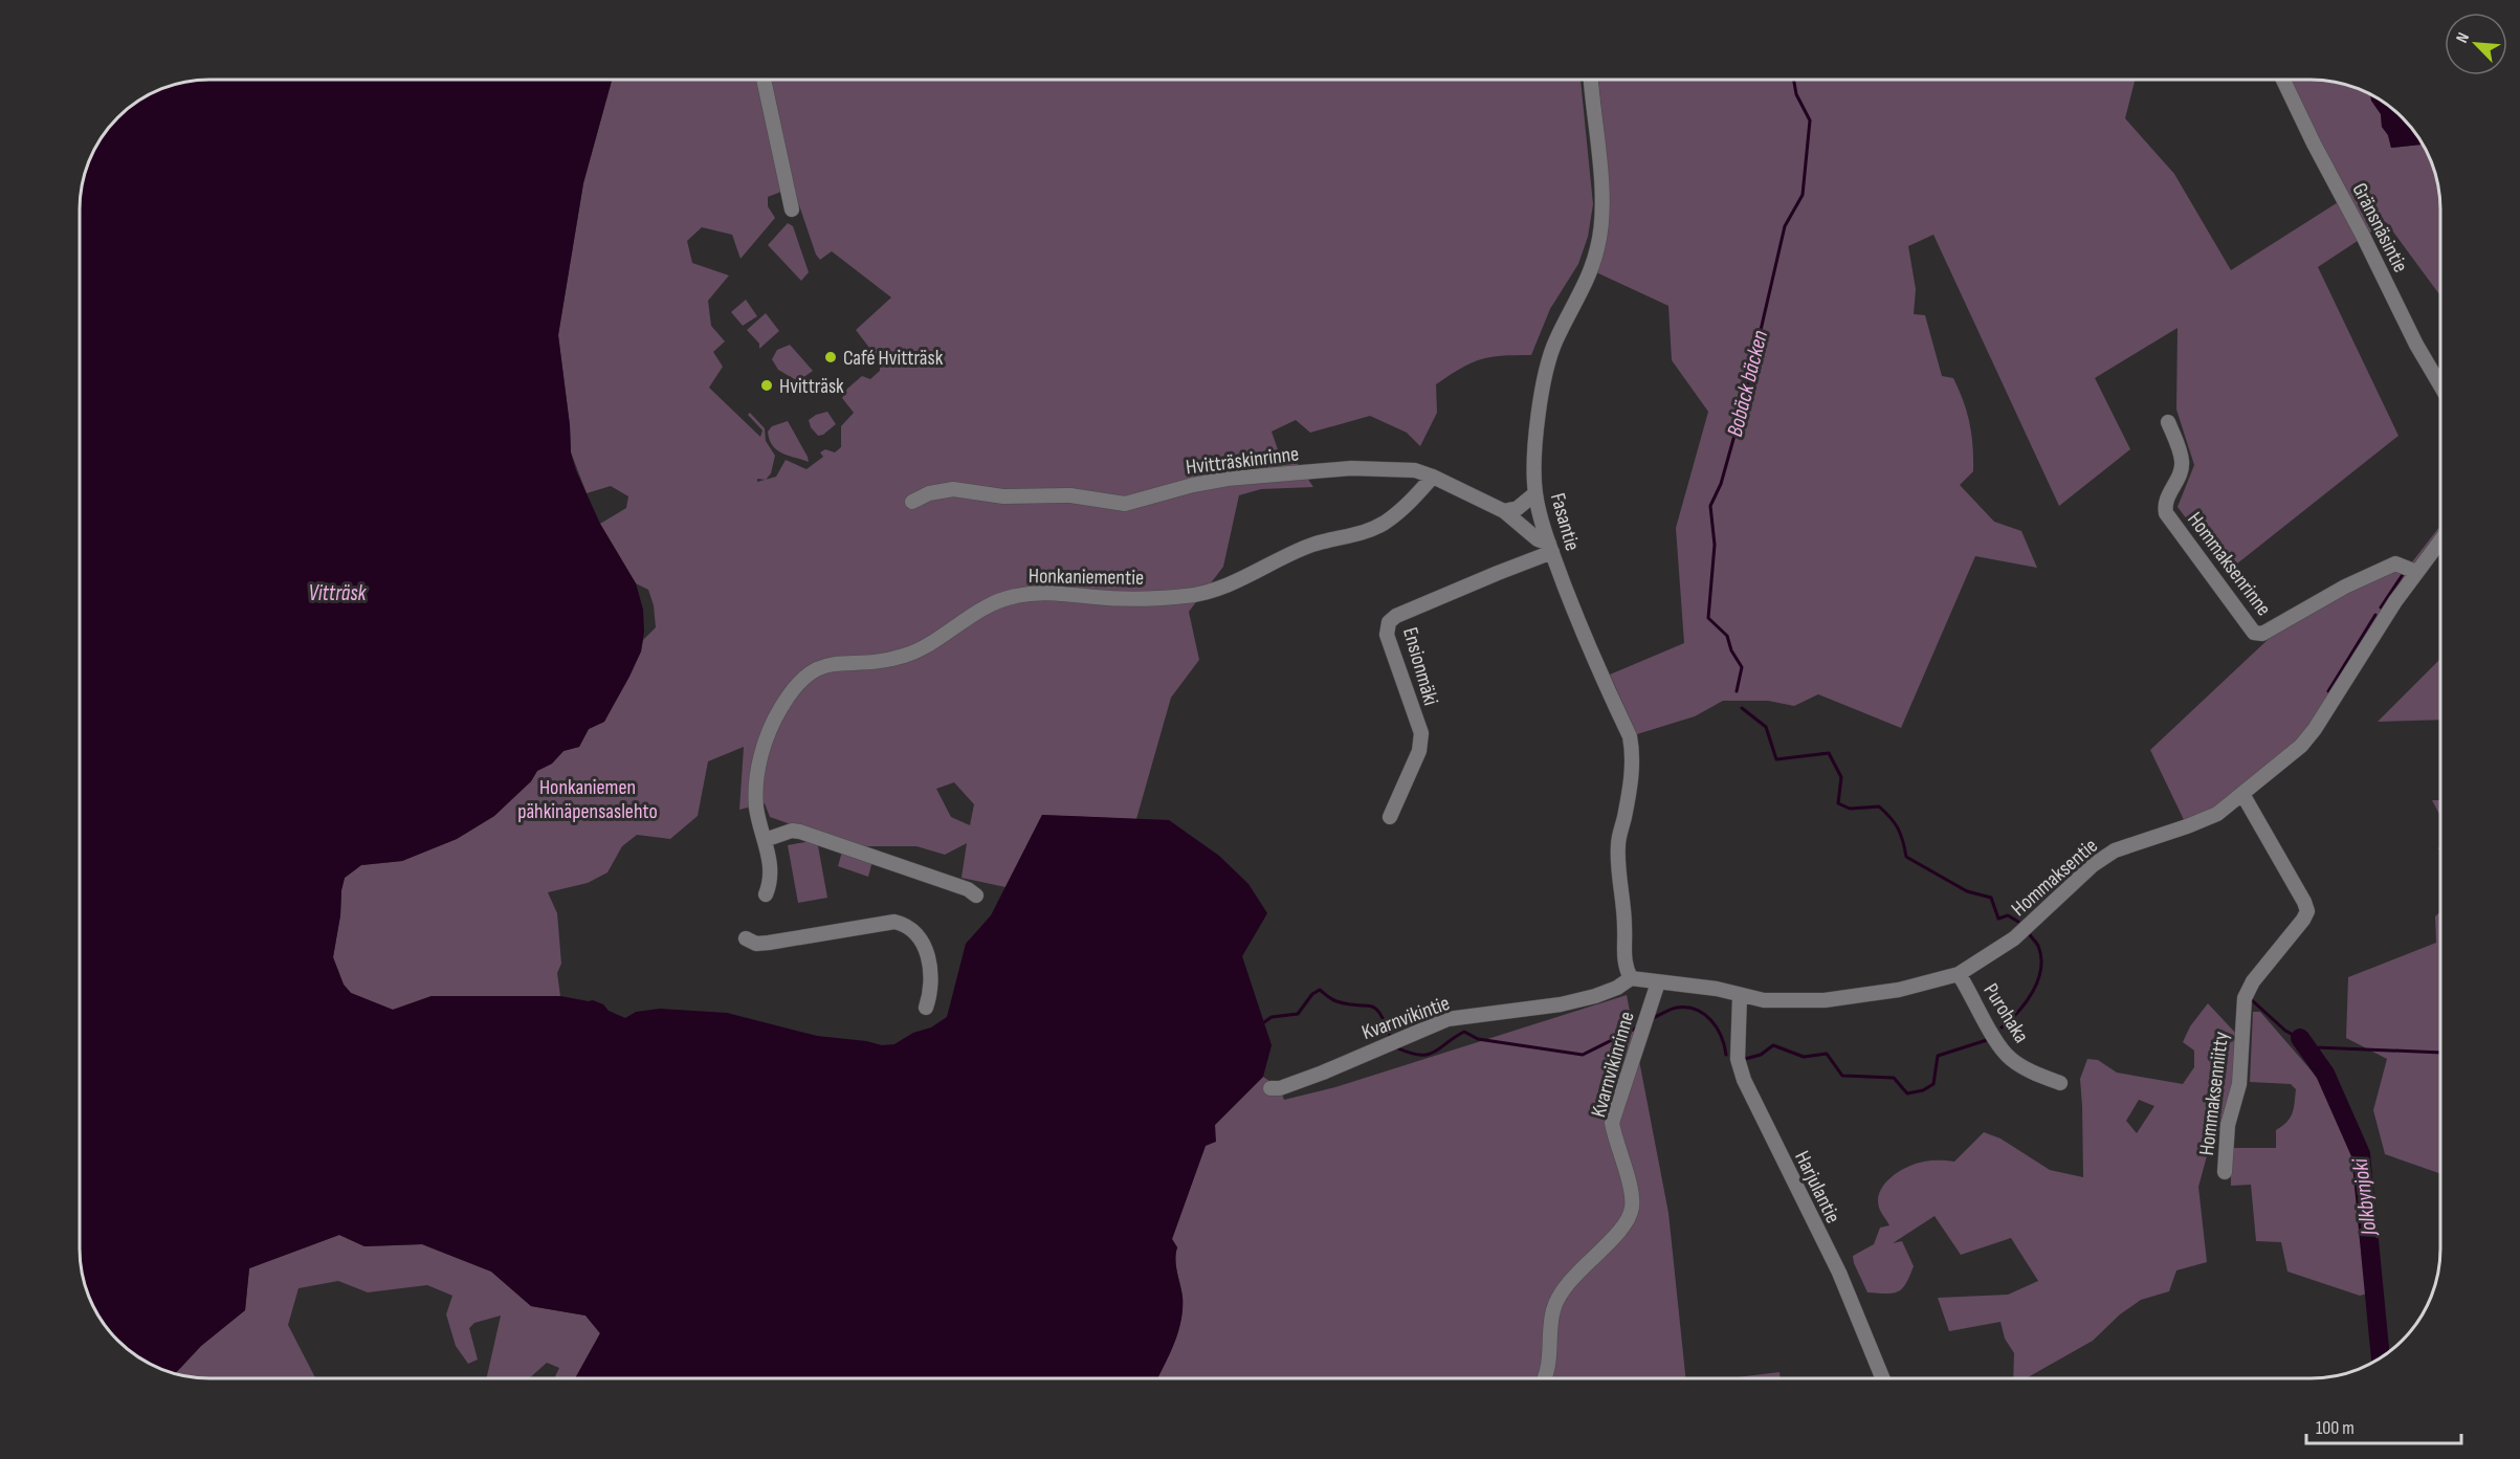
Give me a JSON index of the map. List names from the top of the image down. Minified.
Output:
{"streets":{"street":["Gränsnäsintie","Hvitträskinrinne","Fasantie","Hommaksenrinne","Honkaniementie","Ensionmäki","Hommaksentie","Purohaka","Kvarnvikintie","Kvarnvikinrinne","Hommaksenniitty","Harjulantie"]},"crossings":[["Hvitträskinrinne","Honkaniementie"],["Fasantie","Ensionmäki"],["Fasantie","Hommaksentie"],["Fasantie","Kvarnvikintie"],["Hommaksenrinne","Hommaksentie"],["Hommaksentie","Purohaka"],["Hommaksentie","Kvarnvikintie"],["Hommaksentie","Kvarnvikinrinne"],["Hommaksentie","Hommaksenniitty"],["Hommaksentie","Harjulantie"]],"water":["Bobäck bäcken","Vitträsk","Jolkbynjoki"],"parks":["Honkaniemen pähkinäpensaslehto"],"places":["Café Hvitträsk","Hvitträsk"],"scale_bar":"100 m","north":"top left"}
